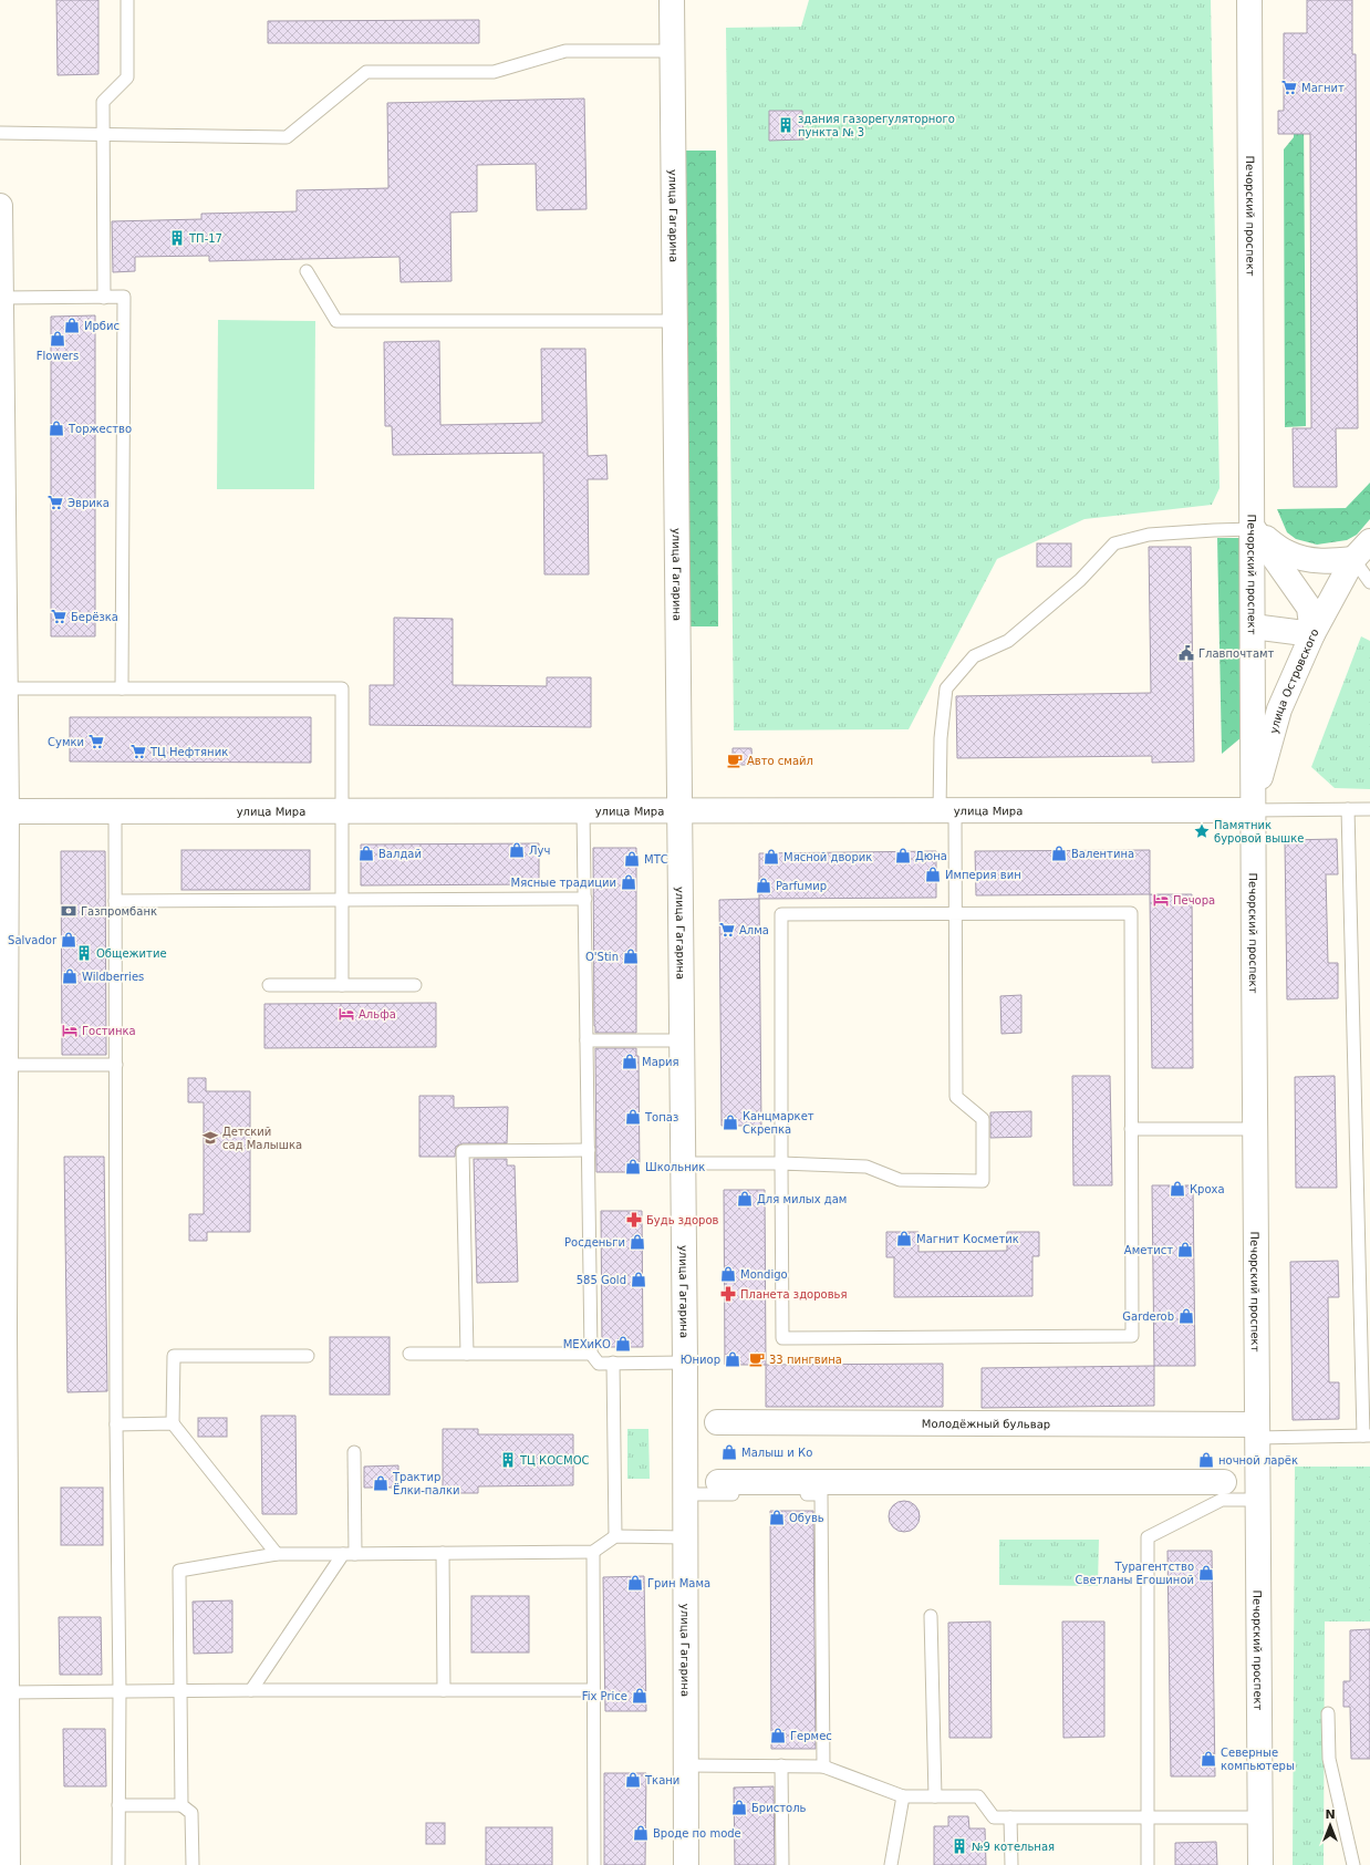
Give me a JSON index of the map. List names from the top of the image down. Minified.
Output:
{"streets":{"main road":["улица Гагарина","Печорский проспект","улица Островского","улица Мира","Молодёжный бульвар"]},"crossings":[["улица Гагарина","улица Мира"],["Печорский проспект","улица Островского"],["Печорский проспект","улица Мира"],["Печорский проспект","Молодёжный бульвар"],["улица Островского","улица Мира"]],"places":{"supermarket":["Магнит","Эврика","Берёзка","Сумки","ТЦ Нефтяник","Алма"],"building":["здания газорегуляторного пункта № 3","ТП-17","Общежитие","ТЦ КОСМОС","№9 котельная"],"shop":["Ирбис","Flowers","Торжество","Луч","Валдай","Валентина","Дюна","Мясной дворик","МТС","Империя вин","Мясные традиции","Parfuмир","Salvador","O'Stin","Wildberries","Мария","Топаз","Канцмаркет Скрепка","Школьник","Кроха","Для милых дам","Магнит Косметик","Росденьги","Аметист","Mondigo","585 Gold","Garderob","МЕХиКО","Юниор","Малыш и Ко","ночной ларёк","Трактир Ёлки-палки","Обувь","Турагентство Светланы Егошиной","Грин Мама","Fix Price","Гермес","Северные компьютеры","Ткани","Бристоль","Вроде по mode"],"public building":["Главпочтамт"],"cafe":["Авто смайл","33 пингвина"],"place":["Памятник буровой вышке"],"hotel":["Печора","Альфа","Гостинка"],"bank":["Газпромбанк"],"school or university":["Детский сад Малышка"],"pharmacy":["Будь здоров","Планета здоровья"]},"north":"top"}
